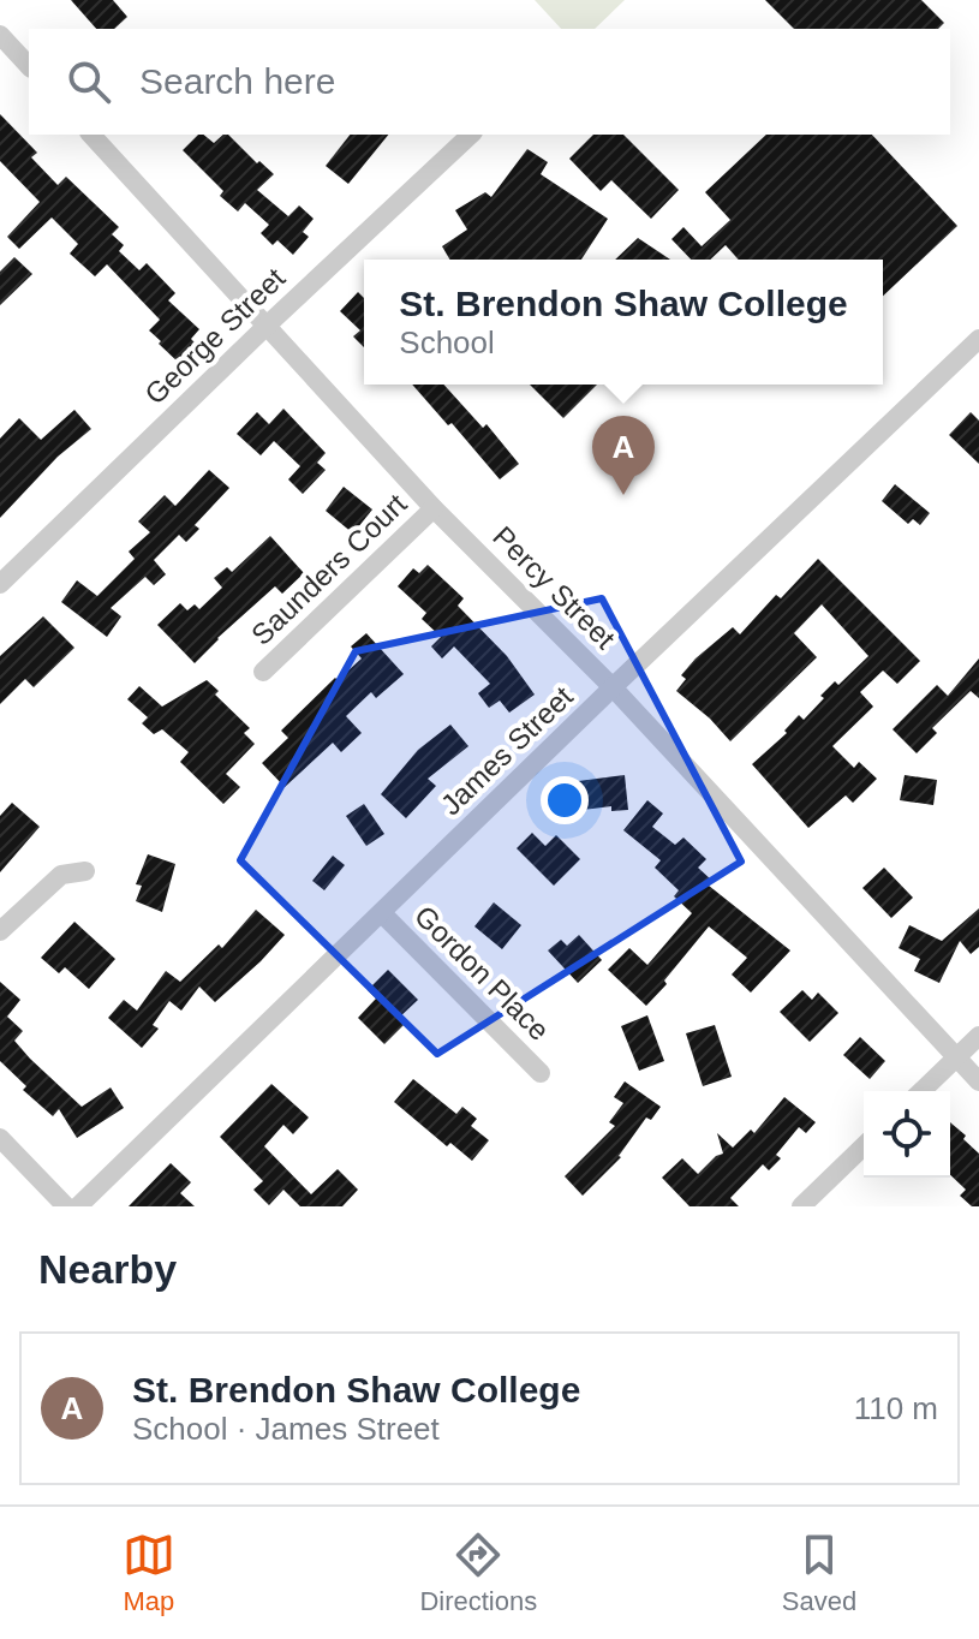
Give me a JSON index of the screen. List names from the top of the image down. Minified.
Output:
{"streets":{"street":["George Street","Saunders Court","Percy Street","James Street","Gordon Place"]},"crossings":[["George Street","Percy Street"],["Saunders Court","Percy Street"],["Percy Street","James Street"],["James Street","Gordon Place"]],"page":{"search":"Search here","popup":["St. Brendon Shaw College","School"],"pins":"A","heading":"Nearby","list":[{"mark":"A","name":"St. Brendon Shaw College","note":"School · James Street","value":"110 m"}],"nav":["Map","Directions","Saved"]}}
